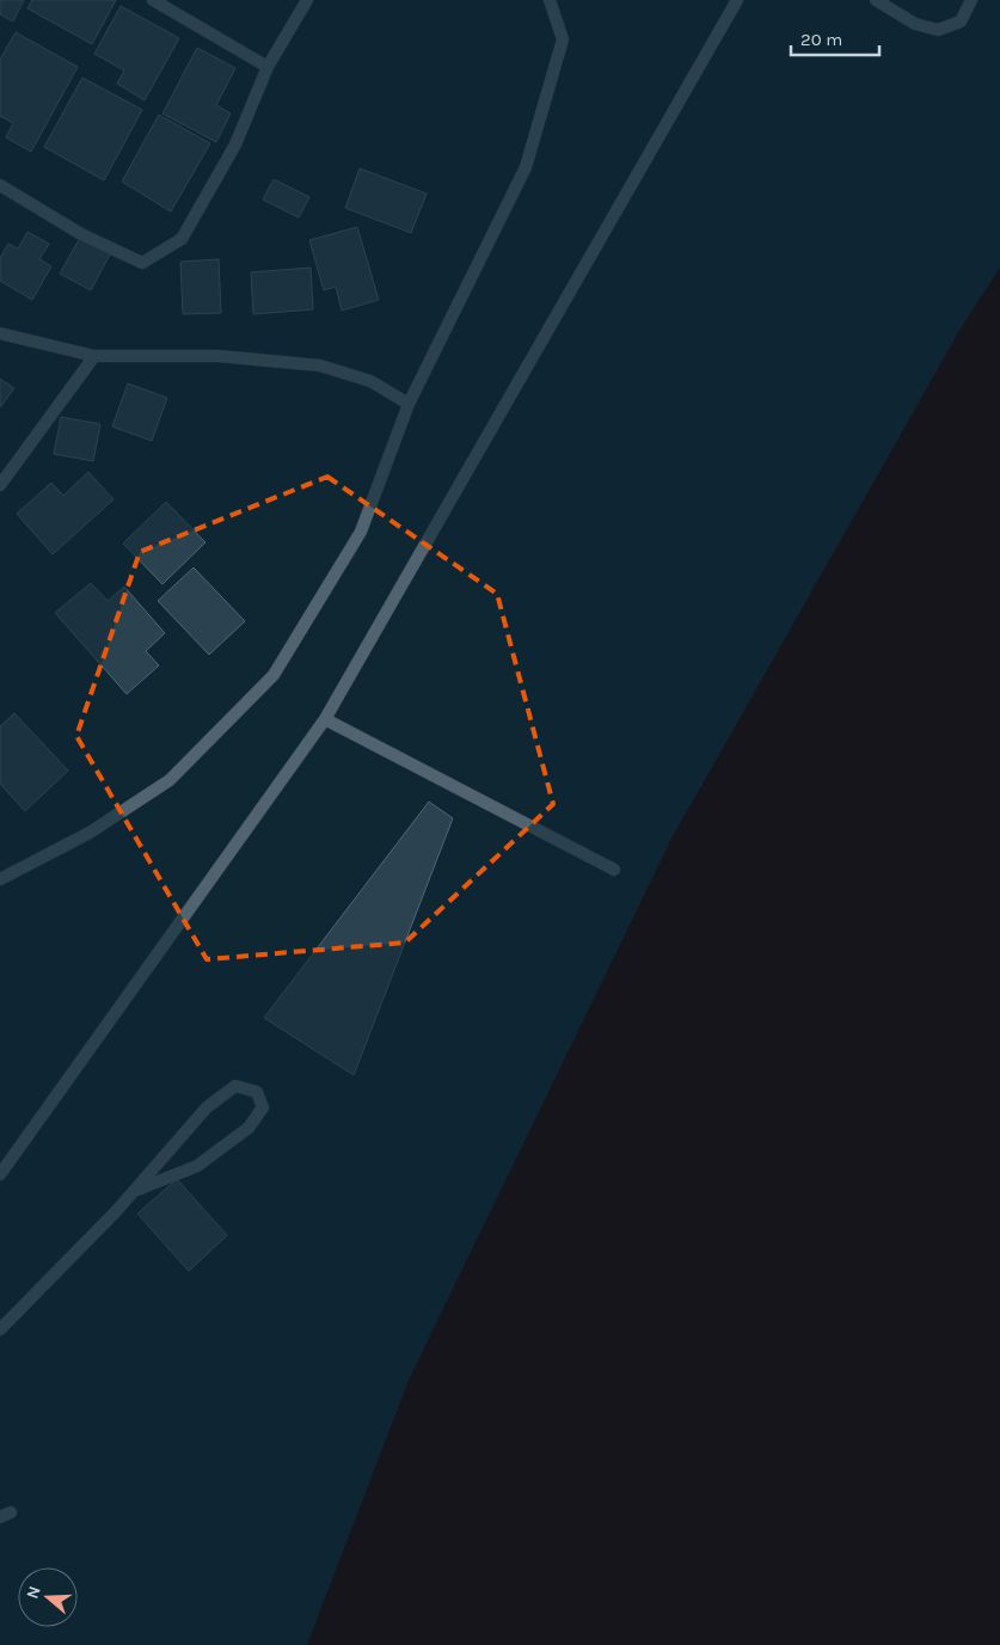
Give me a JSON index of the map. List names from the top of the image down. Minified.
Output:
{"scale_bar":"20 m","north":"left"}
